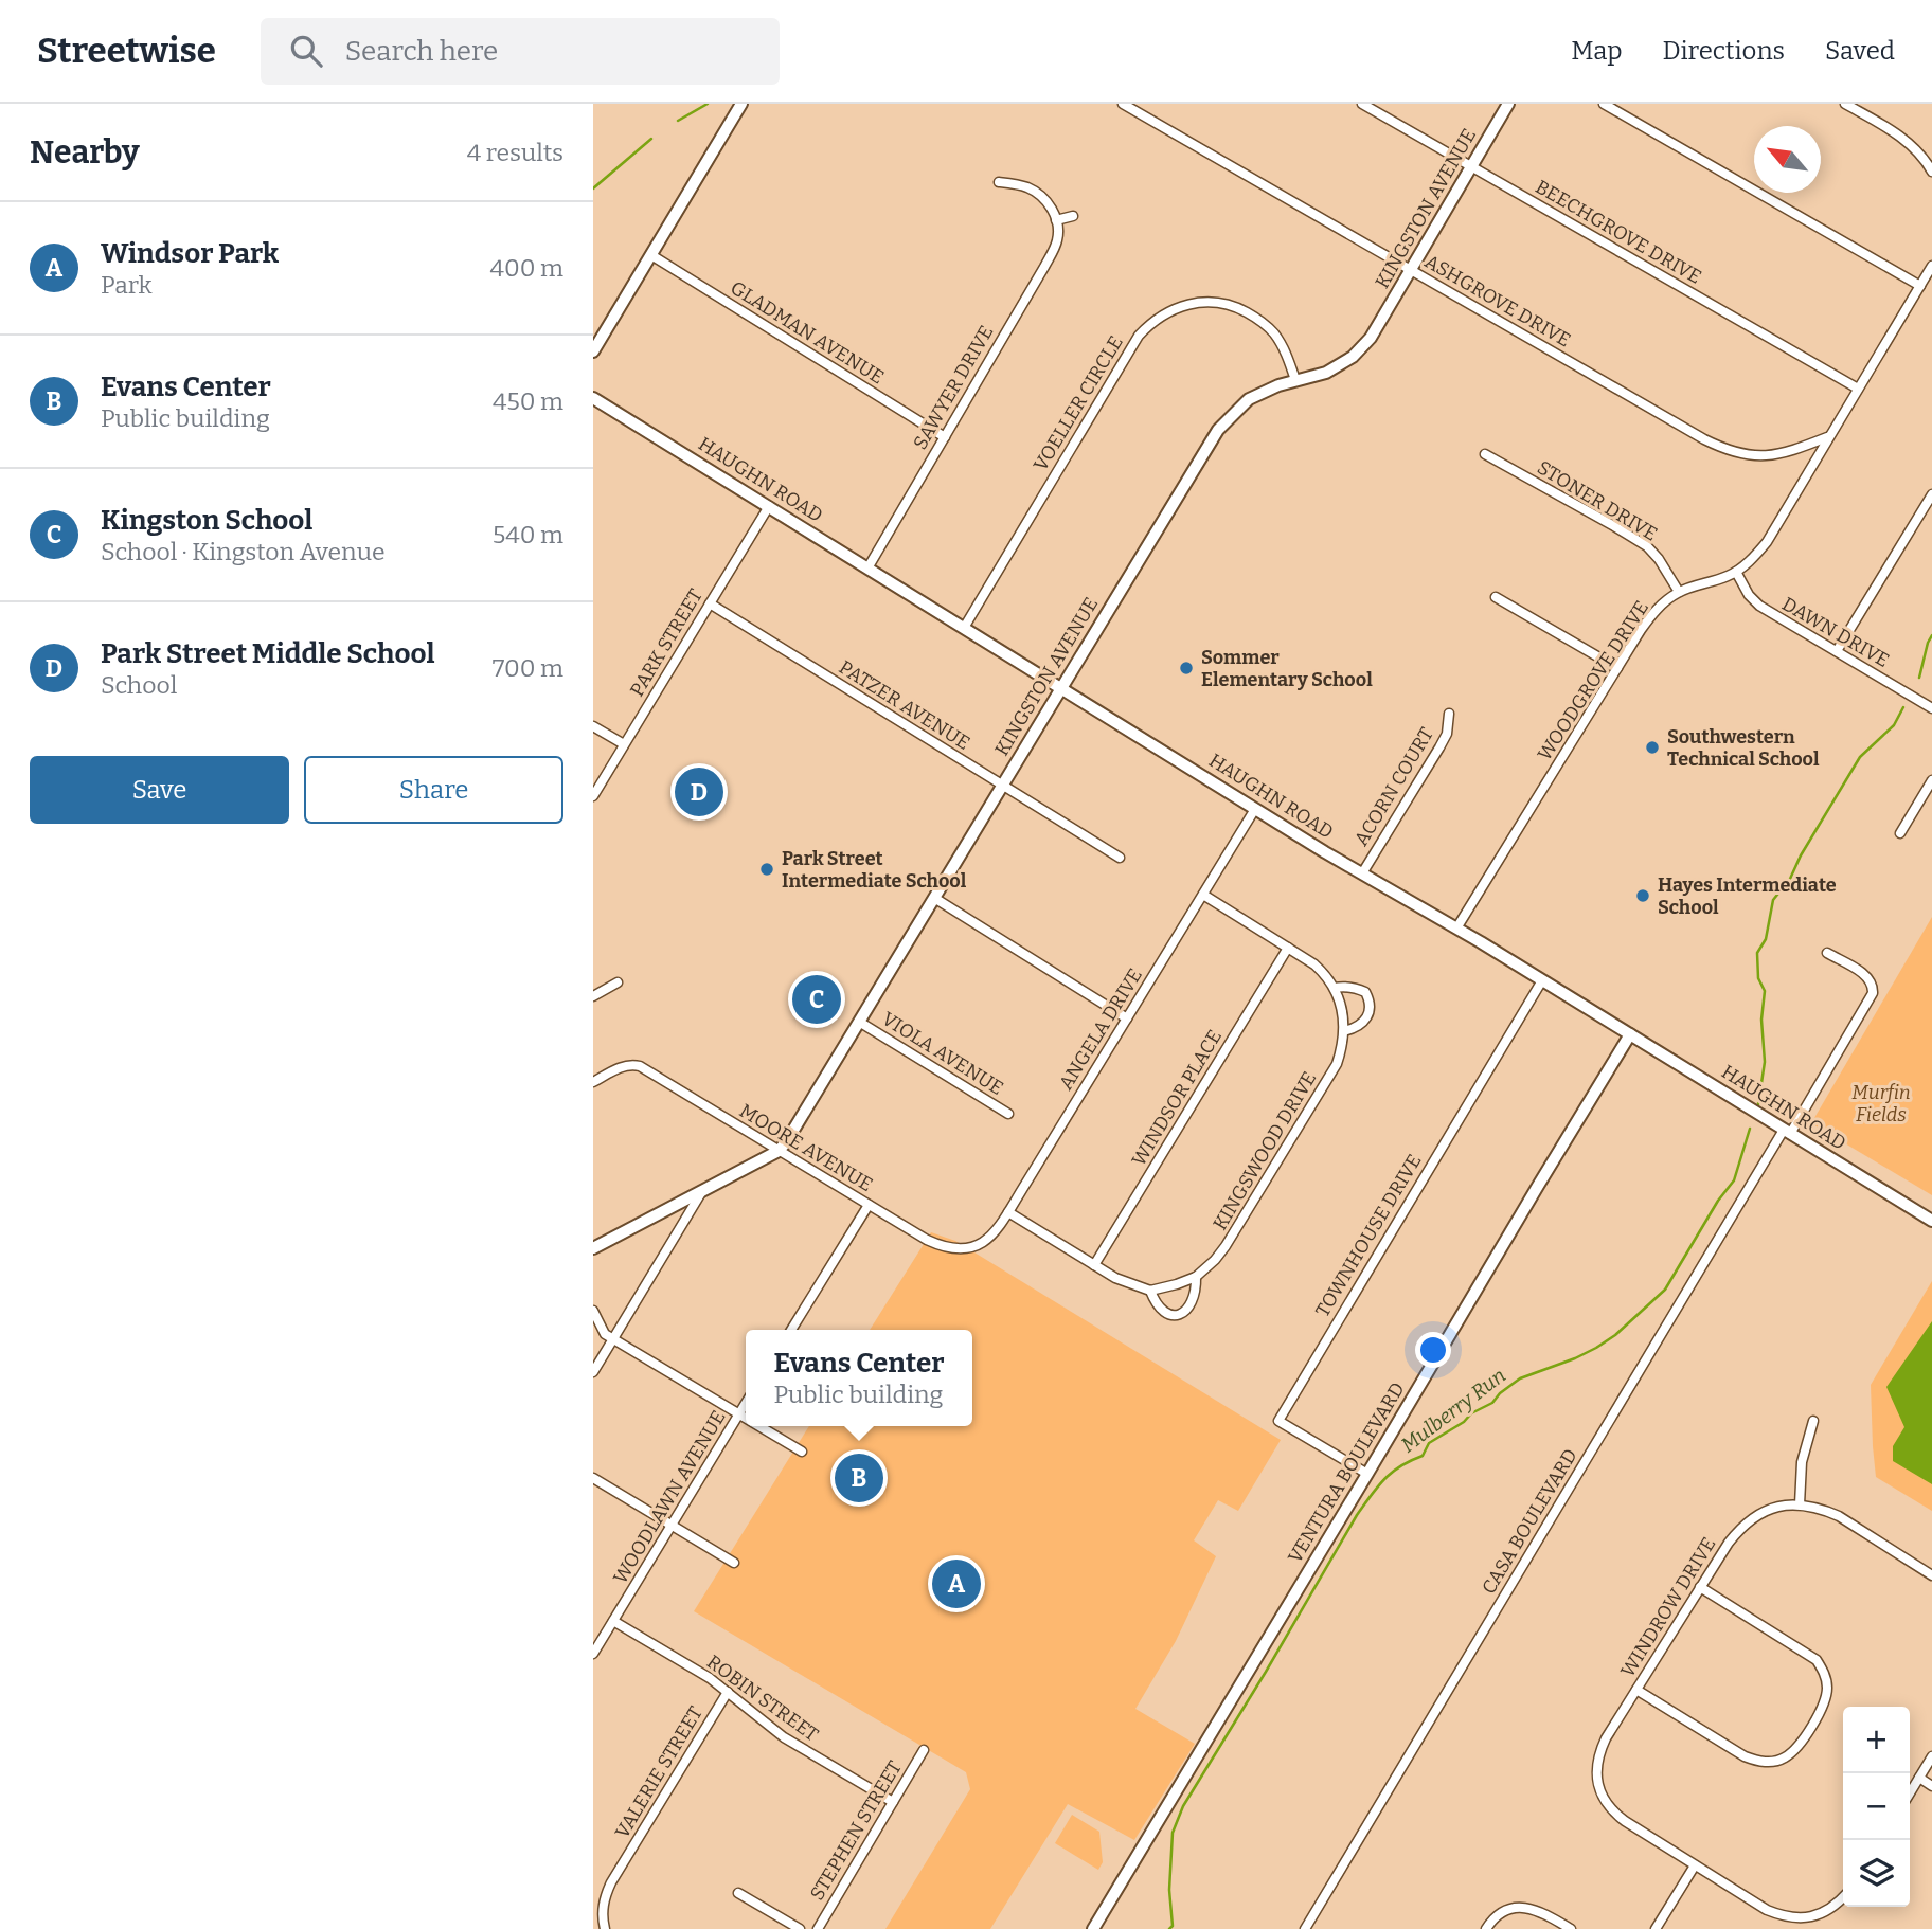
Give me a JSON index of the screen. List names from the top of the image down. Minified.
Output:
{"streets":{"street":["KINGSTON AVENUE","BEECHGROVE DRIVE","ASHGROVE DRIVE","GLADMAN AVENUE","SAWYER DRIVE","VOELLER CIRCLE","HAUGHN ROAD","STONER DRIVE","DAWN DRIVE","PARK STREET","WOODGROVE DRIVE","PATZER AVENUE","ACORN COURT","ANGELA DRIVE","VIOLA AVENUE","WINDSOR PLACE","MOORE AVENUE","KINGSWOOD DRIVE","TOWNHOUSE DRIVE","VENTURA BOULEVARD","WOODLAWN AVENUE","CASA BOULEVARD","WINDROW DRIVE","ROBIN STREET","VALERIE STREET","STEPHEN STREET"]},"crossings":[["KINGSTON AVENUE","BEECHGROVE DRIVE"],["KINGSTON AVENUE","ASHGROVE DRIVE"],["KINGSTON AVENUE","VOELLER CIRCLE"],["KINGSTON AVENUE","HAUGHN ROAD"],["KINGSTON AVENUE","PATZER AVENUE"],["KINGSTON AVENUE","VIOLA AVENUE"],["KINGSTON AVENUE","MOORE AVENUE"],["BEECHGROVE DRIVE","WOODGROVE DRIVE"],["ASHGROVE DRIVE","WOODGROVE DRIVE"],["GLADMAN AVENUE","SAWYER DRIVE"],["SAWYER DRIVE","HAUGHN ROAD"],["VOELLER CIRCLE","HAUGHN ROAD"],["HAUGHN ROAD","PARK STREET"],["HAUGHN ROAD","WOODGROVE DRIVE"],["HAUGHN ROAD","ACORN COURT"],["HAUGHN ROAD","ANGELA DRIVE"],["HAUGHN ROAD","TOWNHOUSE DRIVE"],["HAUGHN ROAD","VENTURA BOULEVARD"],["HAUGHN ROAD","CASA BOULEVARD"],["STONER DRIVE","WOODGROVE DRIVE"],["DAWN DRIVE","WOODGROVE DRIVE"],["PARK STREET","PATZER AVENUE"],["ANGELA DRIVE","MOORE AVENUE"],["ANGELA DRIVE","KINGSWOOD DRIVE"],["WINDSOR PLACE","KINGSWOOD DRIVE"],["TOWNHOUSE DRIVE","VENTURA BOULEVARD"],["WOODLAWN AVENUE","ROBIN STREET"],["ROBIN STREET","VALERIE STREET"],["ROBIN STREET","STEPHEN STREET"]],"water":["Mulberry Run"],"parks":["Murfin Fields"],"places":["Sommer Elementary School","Southwestern Technical School","Park Street Intermediate School","Hayes Intermediate School"],"north":"top left","page":{"header":"Streetwise","search":"Search here","nav":["Map","Directions","Saved"],"heading":["Nearby","4 results"],"list":[{"mark":"A","name":"Windsor Park","note":"Park","value":"400 m"},{"mark":"B","name":"Evans Center","note":"Public building","value":"450 m"},{"mark":"C","name":"Kingston School","note":"School · Kingston Avenue","value":"540 m"},{"mark":"D","name":"Park Street Middle School","note":"School","value":"700 m"}],"buttons":["Save","Share"],"pins":["D","C","B","A"],"popup":["Evans Center","Public building"],"map_buttons":["+","−"]}}
